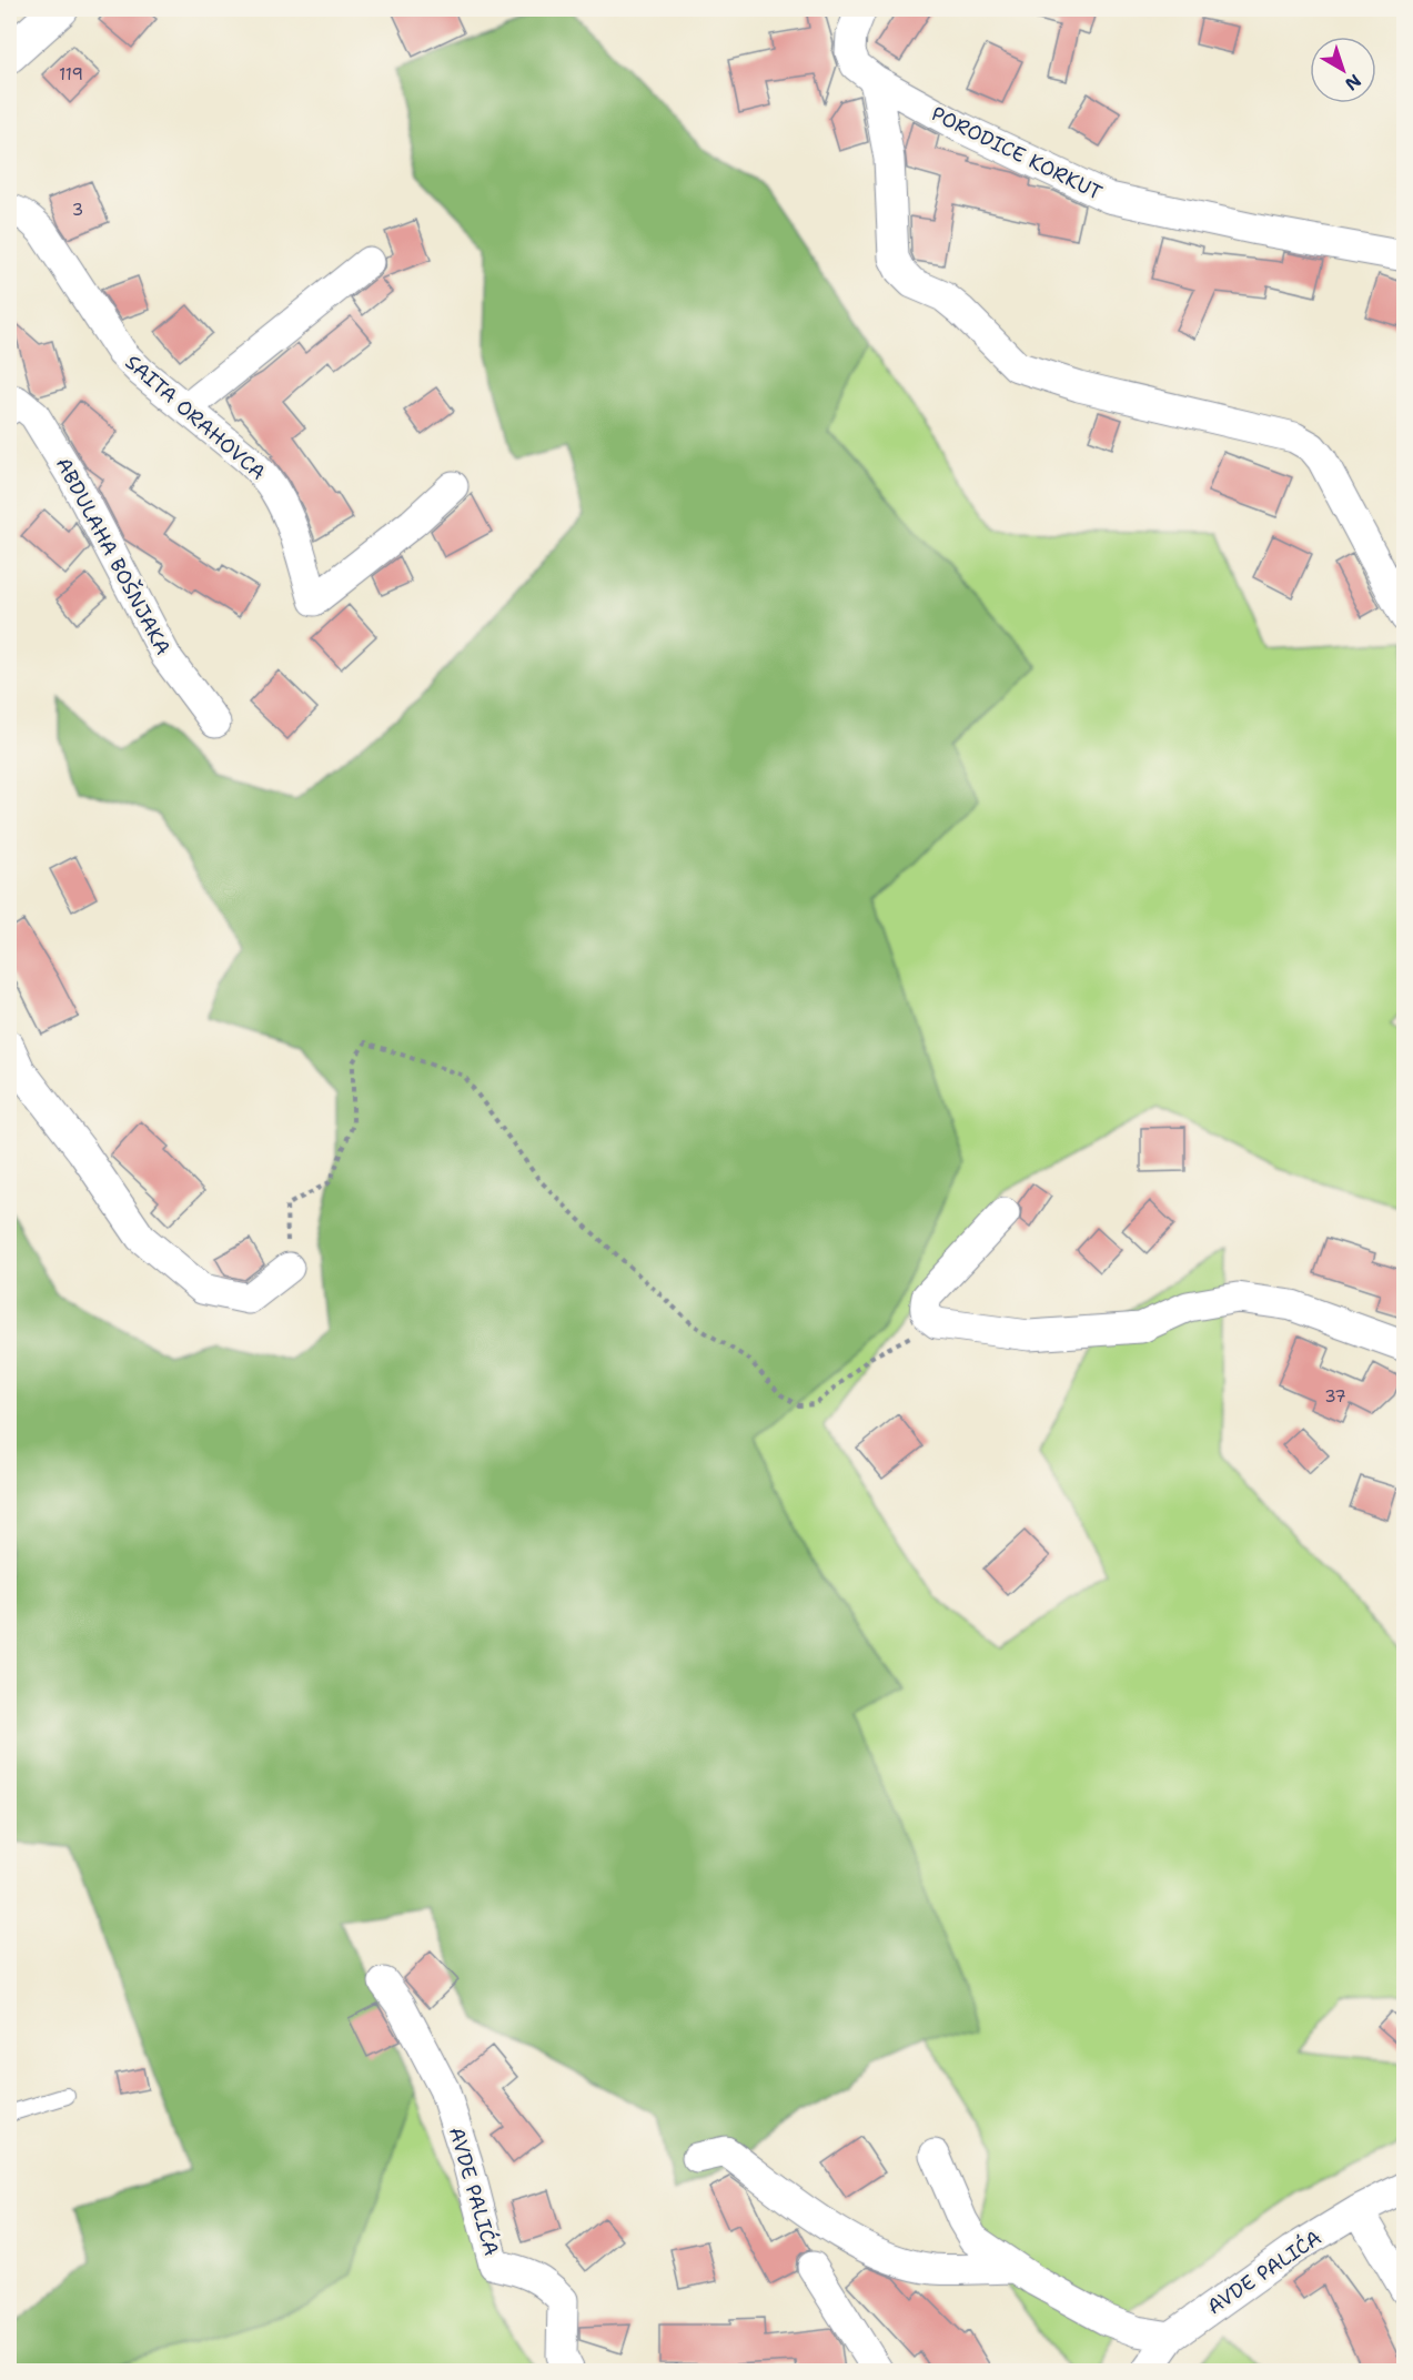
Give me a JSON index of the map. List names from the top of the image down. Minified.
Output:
{"streets":{"street":["PORODICE KORKUT","SAITA ORAHOVCA","ABDULAHA BOŠNJAKA","AVDE PALIĆA"]},"house_numbers":["119","3","37"],"north":"bottom right"}
